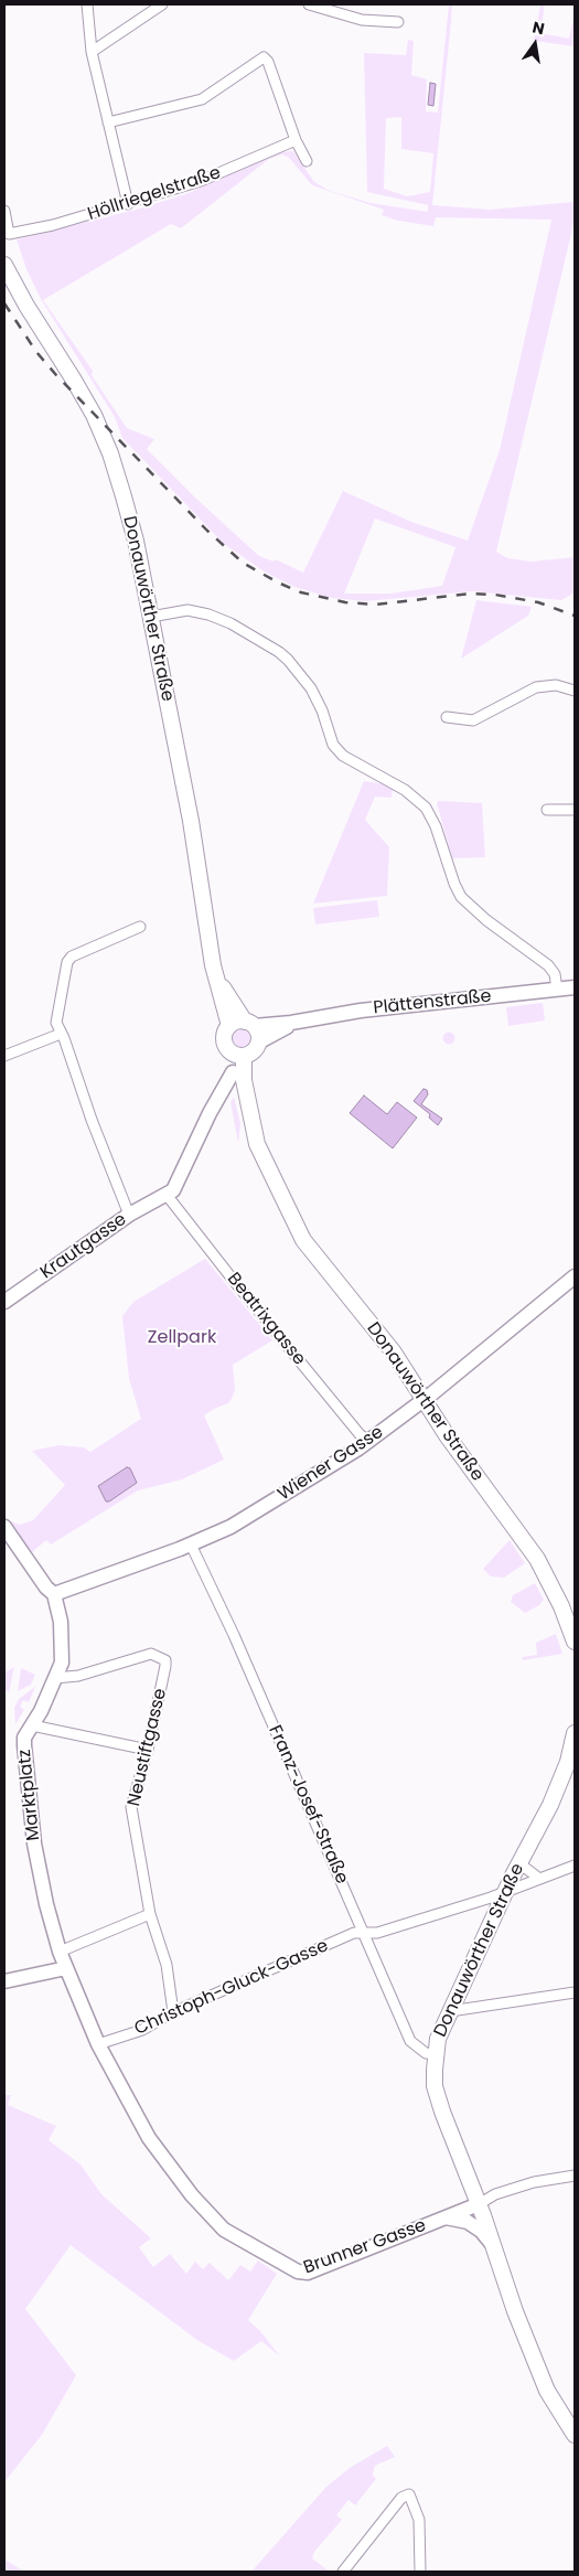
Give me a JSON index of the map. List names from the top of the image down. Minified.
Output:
{"streets":{"main road":["Donauwörther Straße","Plättenstraße","Krautgasse","Wiener Gasse","Marktplatz","Brunner Gasse"],"street":["Höllriegelstraße","Beatrixgasse","Neustiftgasse","Franz-Josef-Straße","Christoph-Gluck-Gasse"]},"crossings":[["Donauwörther Straße","Plättenstraße"],["Donauwörther Straße","Wiener Gasse"],["Donauwörther Straße","Franz-Josef-Straße"],["Donauwörther Straße","Christoph-Gluck-Gasse"],["Donauwörther Straße","Brunner Gasse"],["Krautgasse","Beatrixgasse"],["Beatrixgasse","Wiener Gasse"],["Wiener Gasse","Marktplatz"],["Wiener Gasse","Franz-Josef-Straße"],["Neustiftgasse","Marktplatz"],["Neustiftgasse","Christoph-Gluck-Gasse"],["Marktplatz","Brunner Gasse"],["Franz-Josef-Straße","Christoph-Gluck-Gasse"],["Christoph-Gluck-Gasse","Brunner Gasse"]],"parks":["Zellpark"],"north":"top"}
